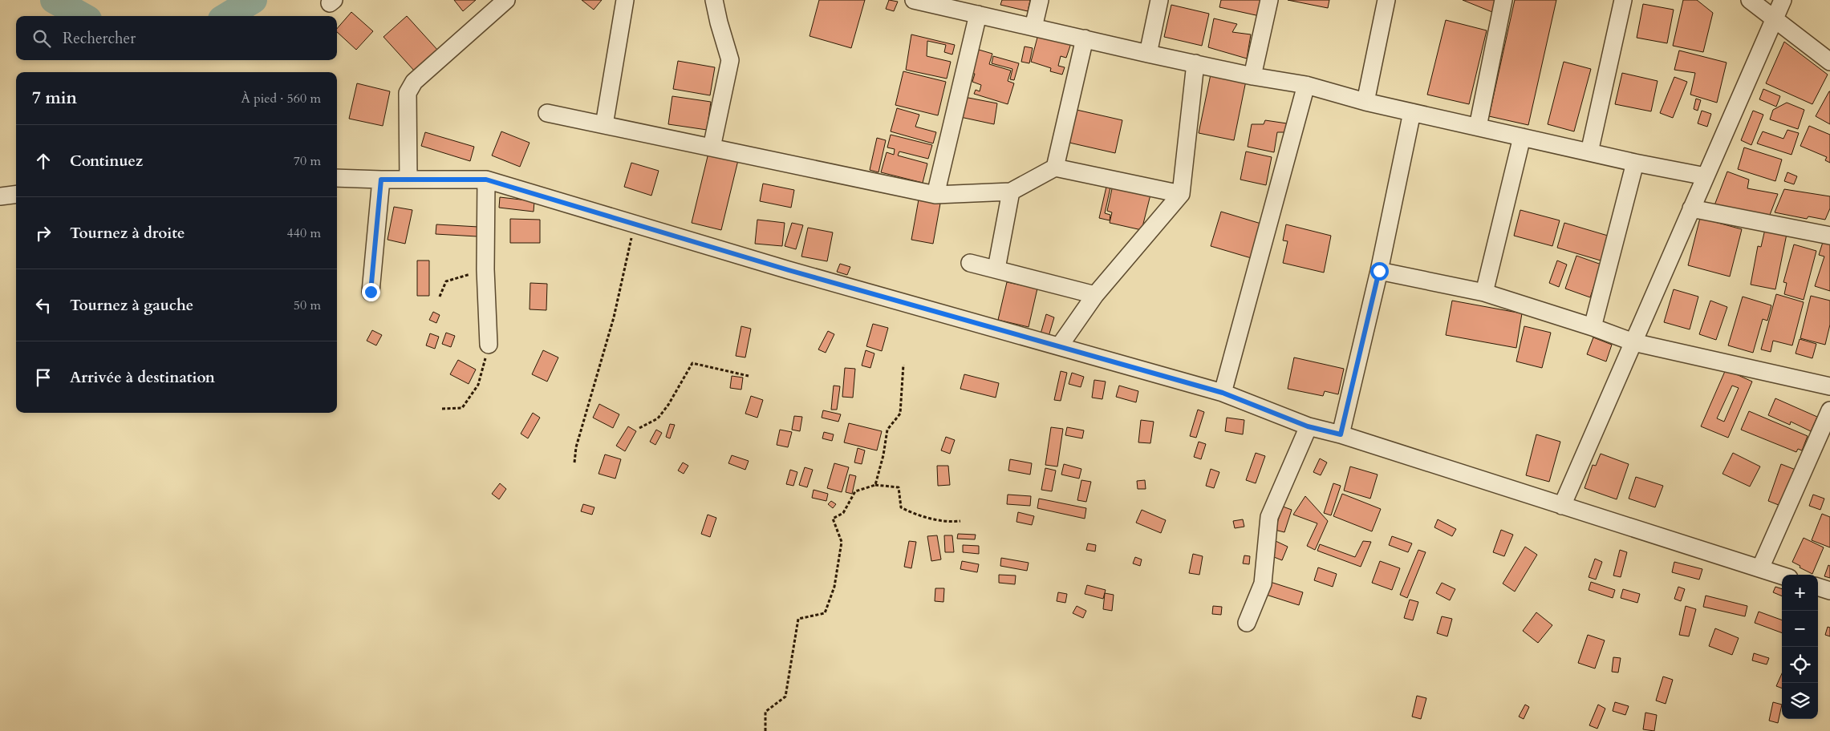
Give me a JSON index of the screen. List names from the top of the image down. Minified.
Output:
{"page":{"search":"Rechercher","heading":["7 min","À pied · 560 m"],"list":[["Continuez","70 m"],["Tournez à droite","440 m"],["Tournez à gauche","50 m"],"Arrivée à destination"],"map_buttons":["+","−"]}}
